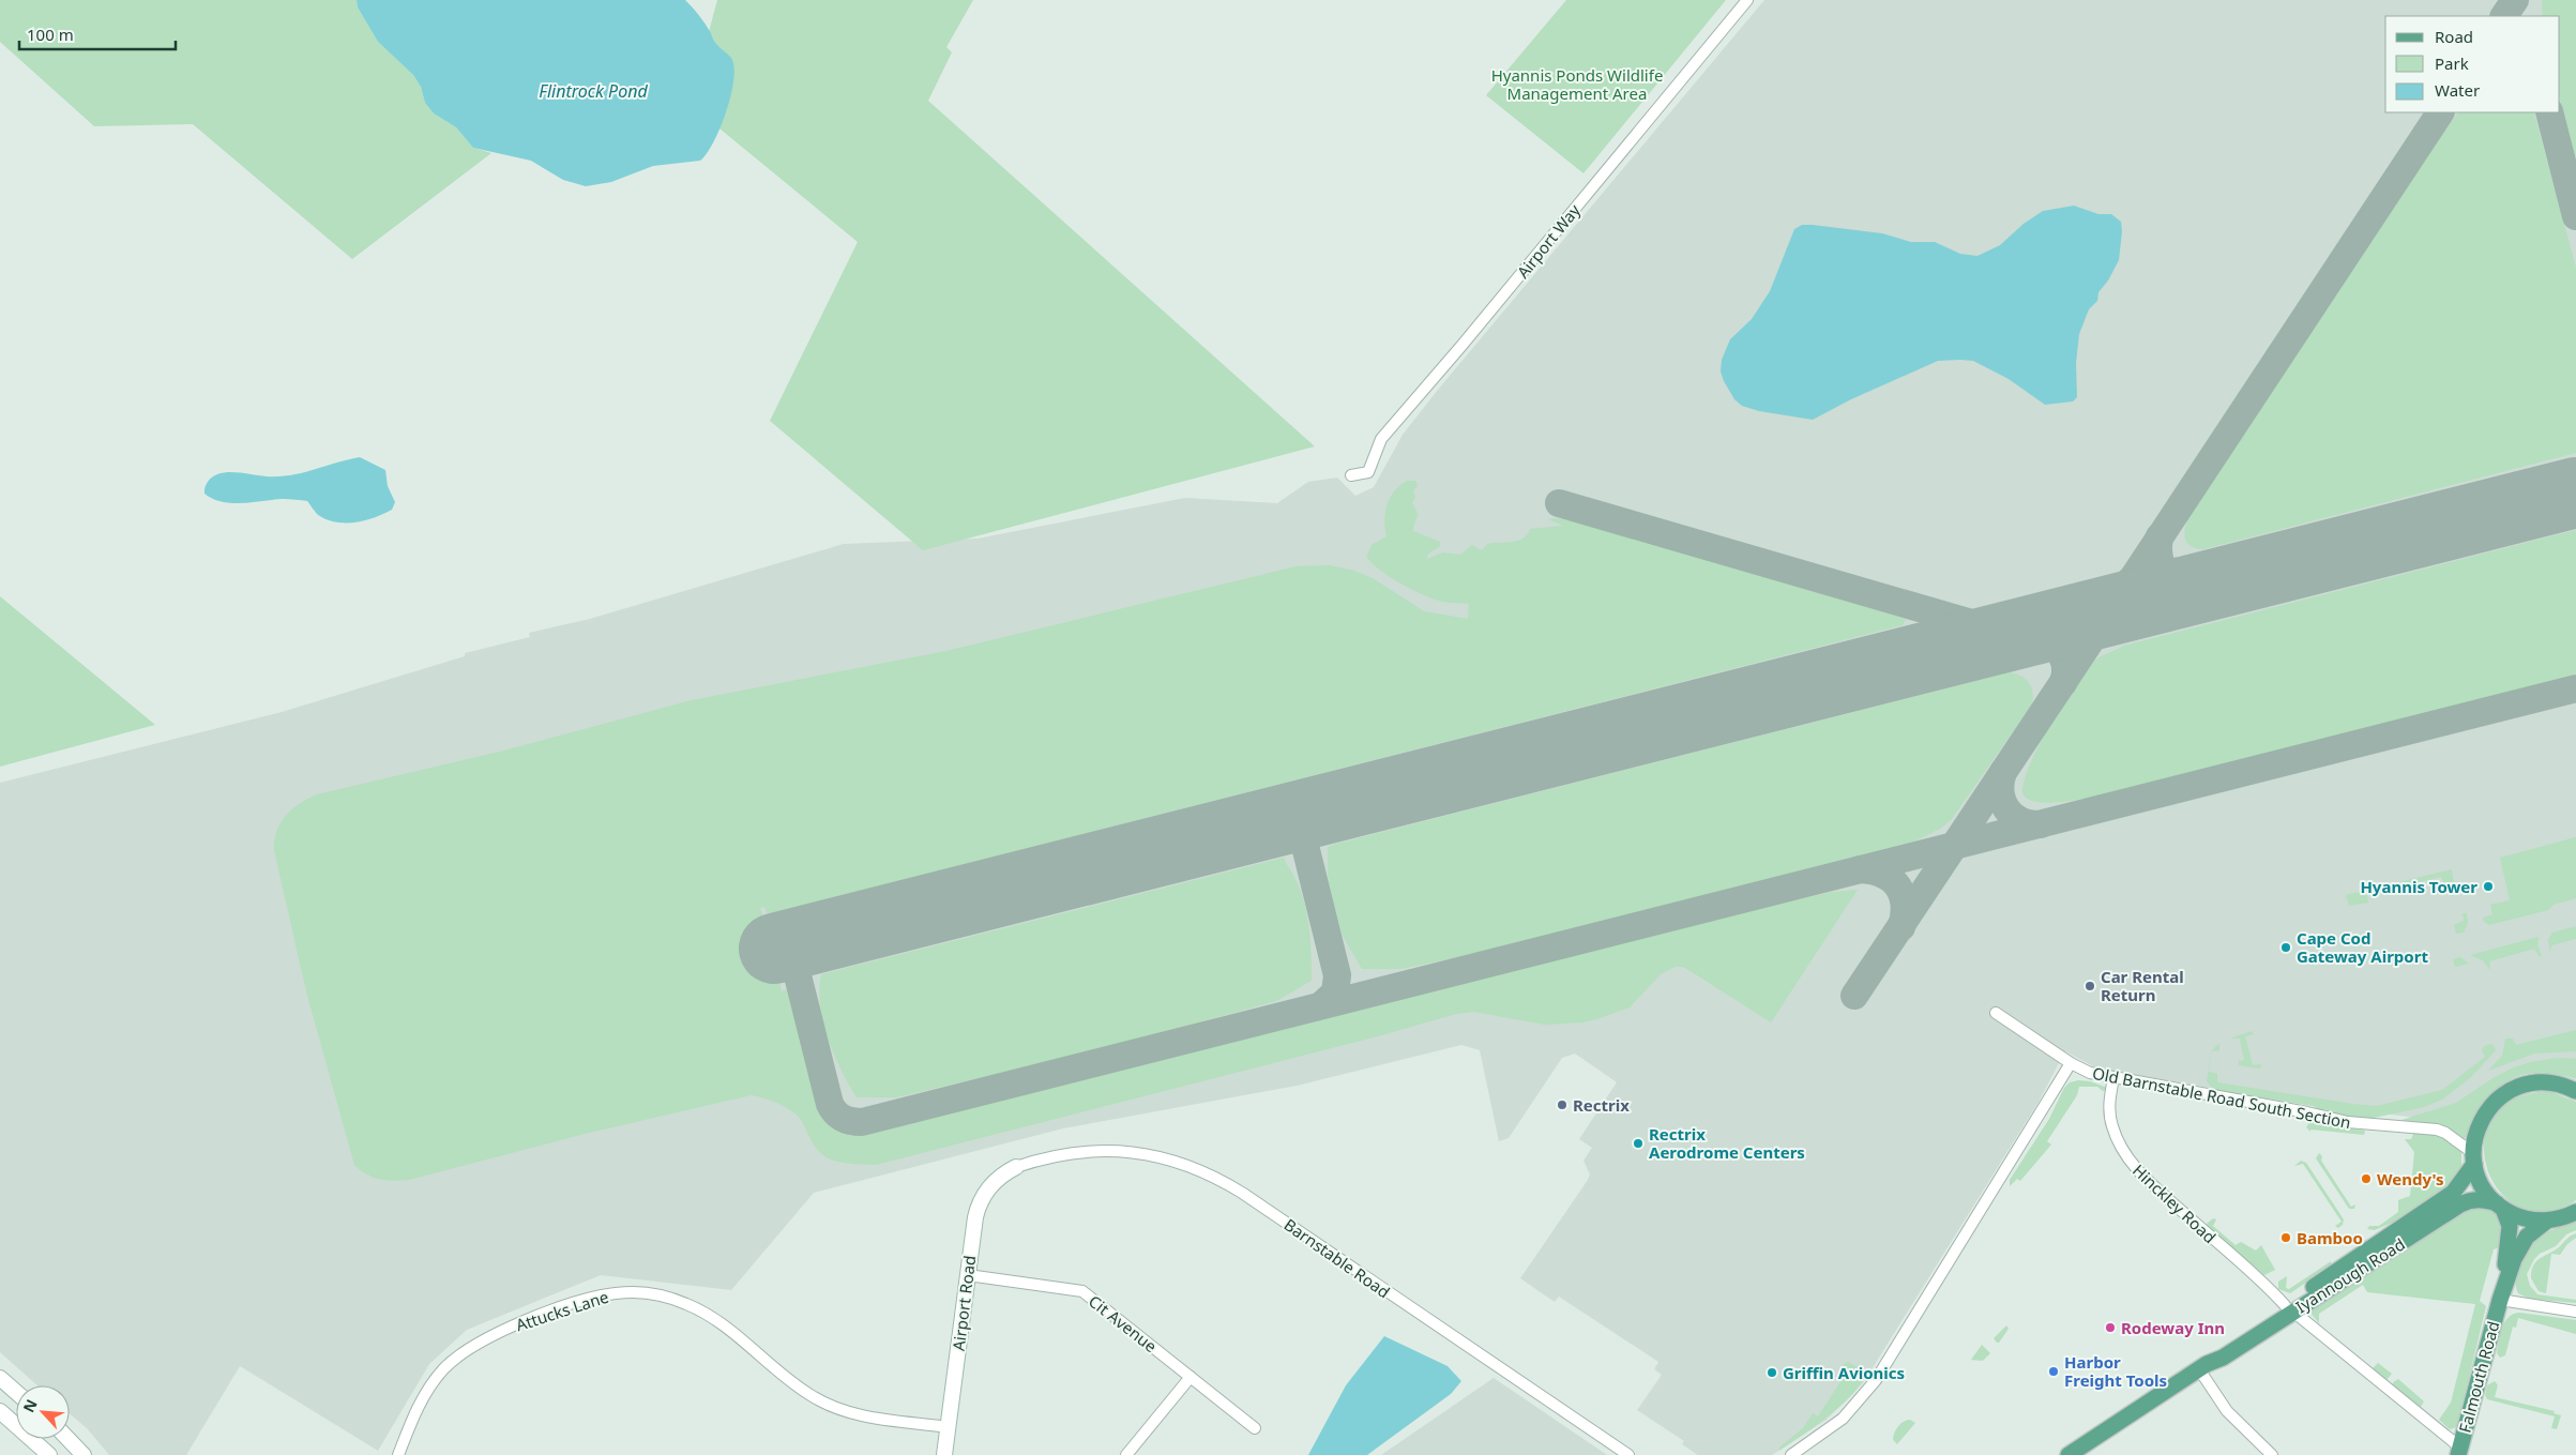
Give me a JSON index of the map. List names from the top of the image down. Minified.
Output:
{"streets":{"main road":["Iyannough Road","Falmouth Road"],"street":["Airport Way","Old Barnstable Road South Section","Hinckley Road","Barnstable Road","Airport Road","Attucks Lane","Cit Avenue"]},"crossings":[["Old Barnstable Road South Section","Hinckley Road"],["Old Barnstable Road South Section","Iyannough Road"],["Hinckley Road","Iyannough Road"],["Hinckley Road","Falmouth Road"],["Barnstable Road","Airport Road"],["Iyannough Road","Falmouth Road"],["Airport Road","Attucks Lane"],["Airport Road","Cit Avenue"]],"water":["Flintrock Pond"],"parks":["Hyannis Ponds Wildlife Management Area"],"places":["Hyannis Tower","Cape Cod Gateway Airport","Car Rental Return","Rectrix","Rectrix Aerodrome Centers","Wendy's","Bamboo","Rodeway Inn","Harbor Freight Tools","Griffin Avionics"],"legend":["Road","Park","Water"],"scale_bar":"100 m","north":"top left"}
